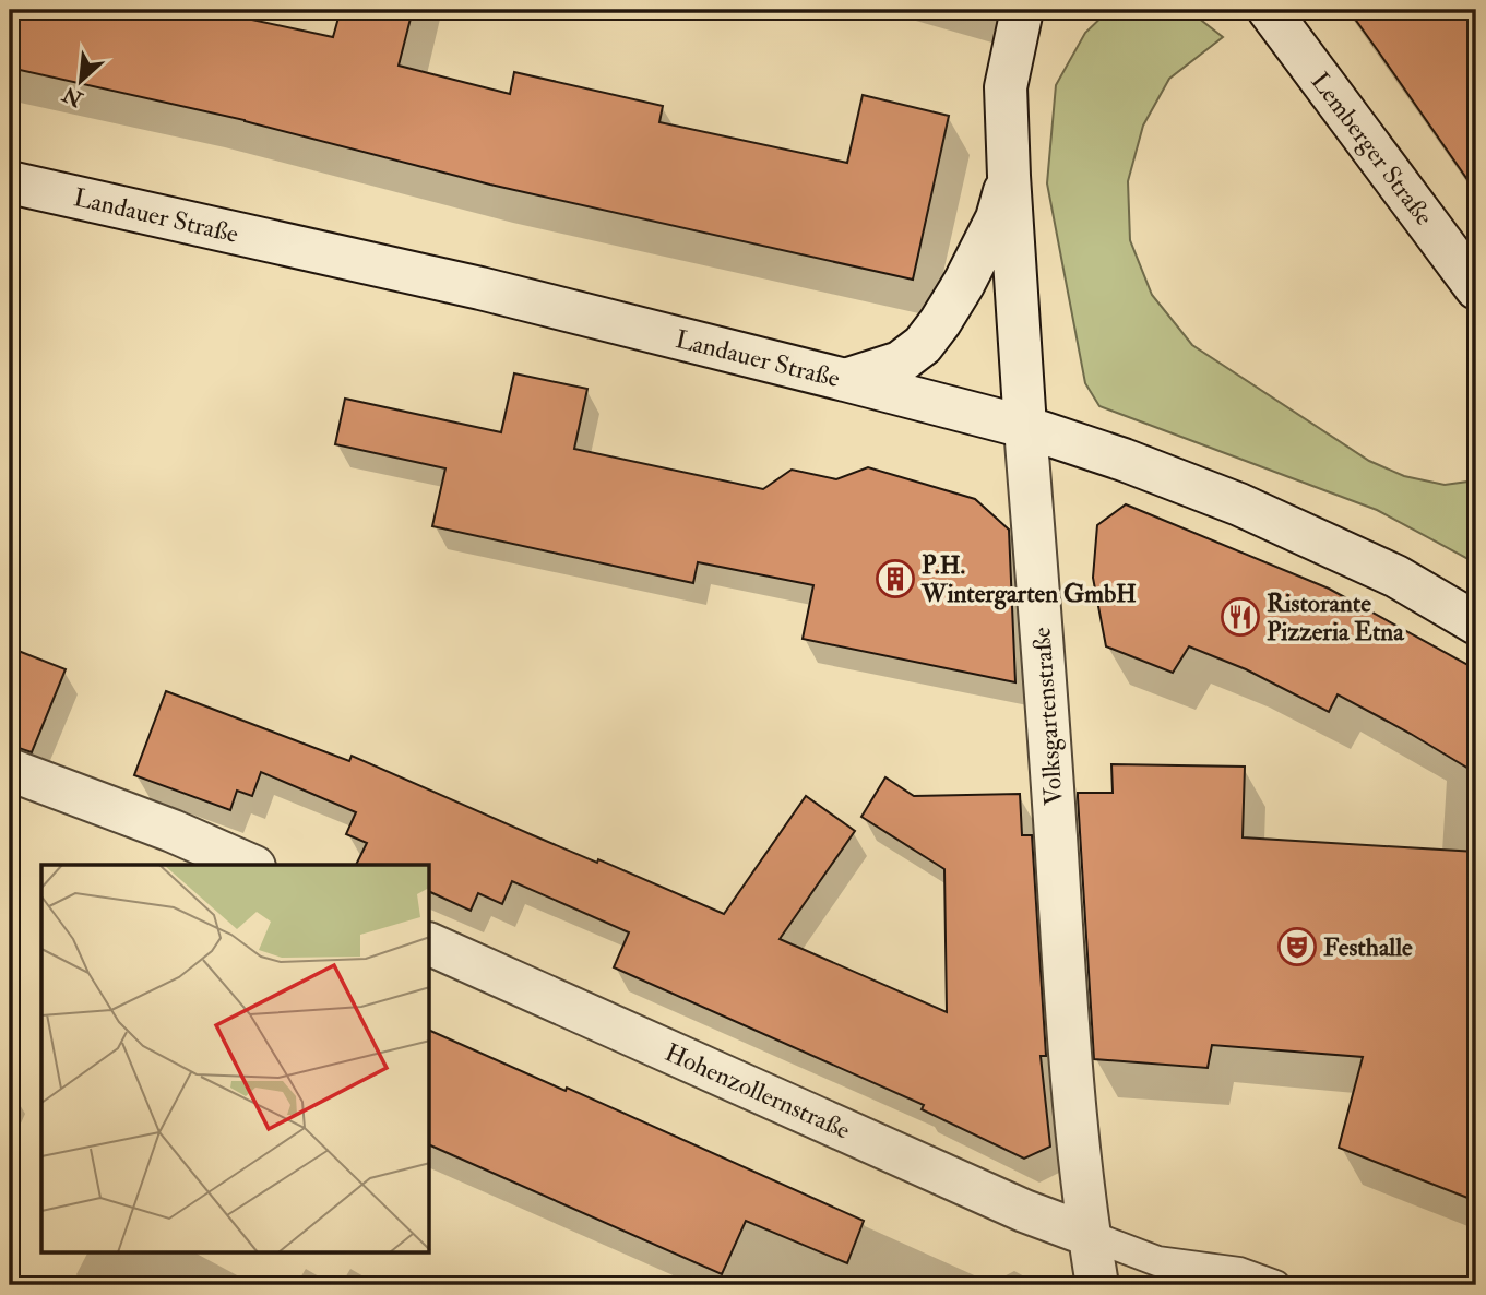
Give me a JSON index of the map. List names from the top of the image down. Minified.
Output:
{"streets":{"main road":["Lemberger Straße","Landauer Straße","Volksgartenstraße","Hohenzollernstraße"]},"crossings":[["Landauer Straße","Volksgartenstraße"],["Volksgartenstraße","Hohenzollernstraße"]],"places":{"building":["P.H. Wintergarten GmbH"],"restaurant":["Ristorante Pizzeria Etna"],"theatre":["Festhalle"]},"north":"bottom left"}
